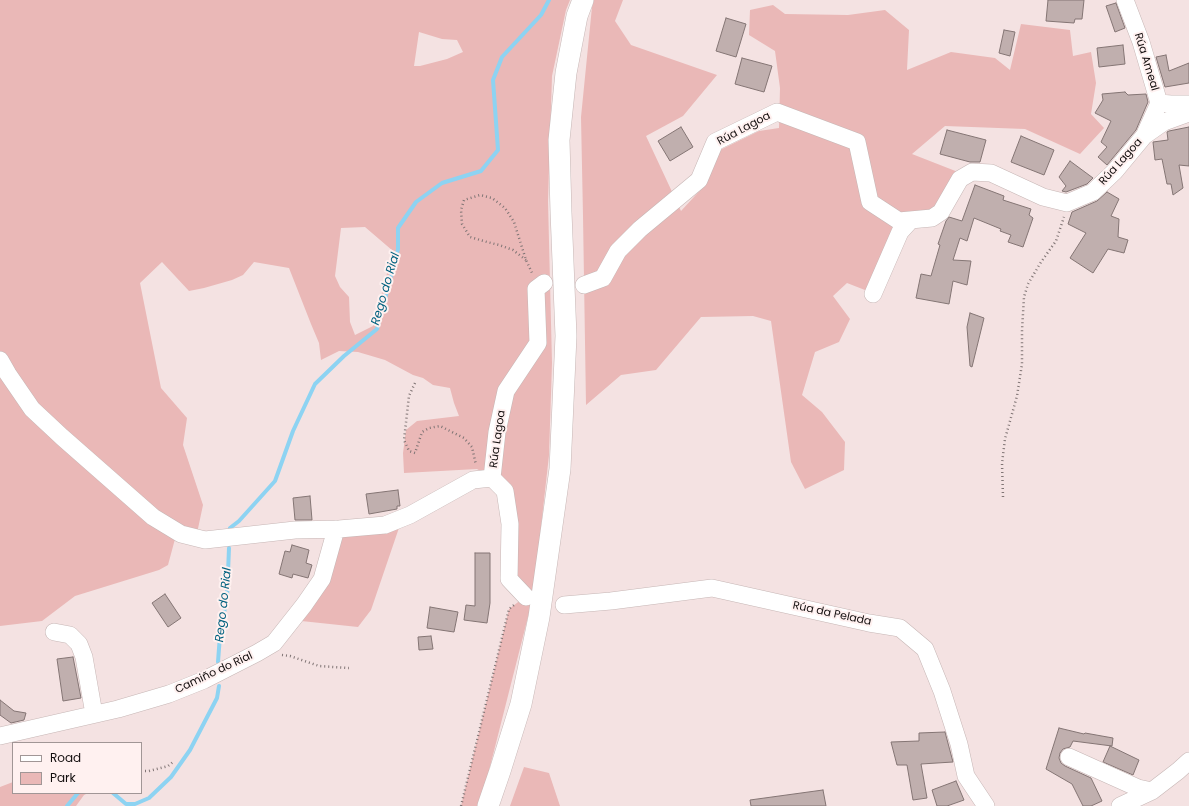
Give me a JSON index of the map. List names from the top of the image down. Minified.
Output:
{"streets":{"street":["Rúa Ameal","Rúa Lagoa","Rúa da Pelada","Camiño do Rial"]},"crossings":[["Rúa Ameal","Rúa Lagoa"]],"water":["Rego do Rial"],"legend":["Road","Park"]}
